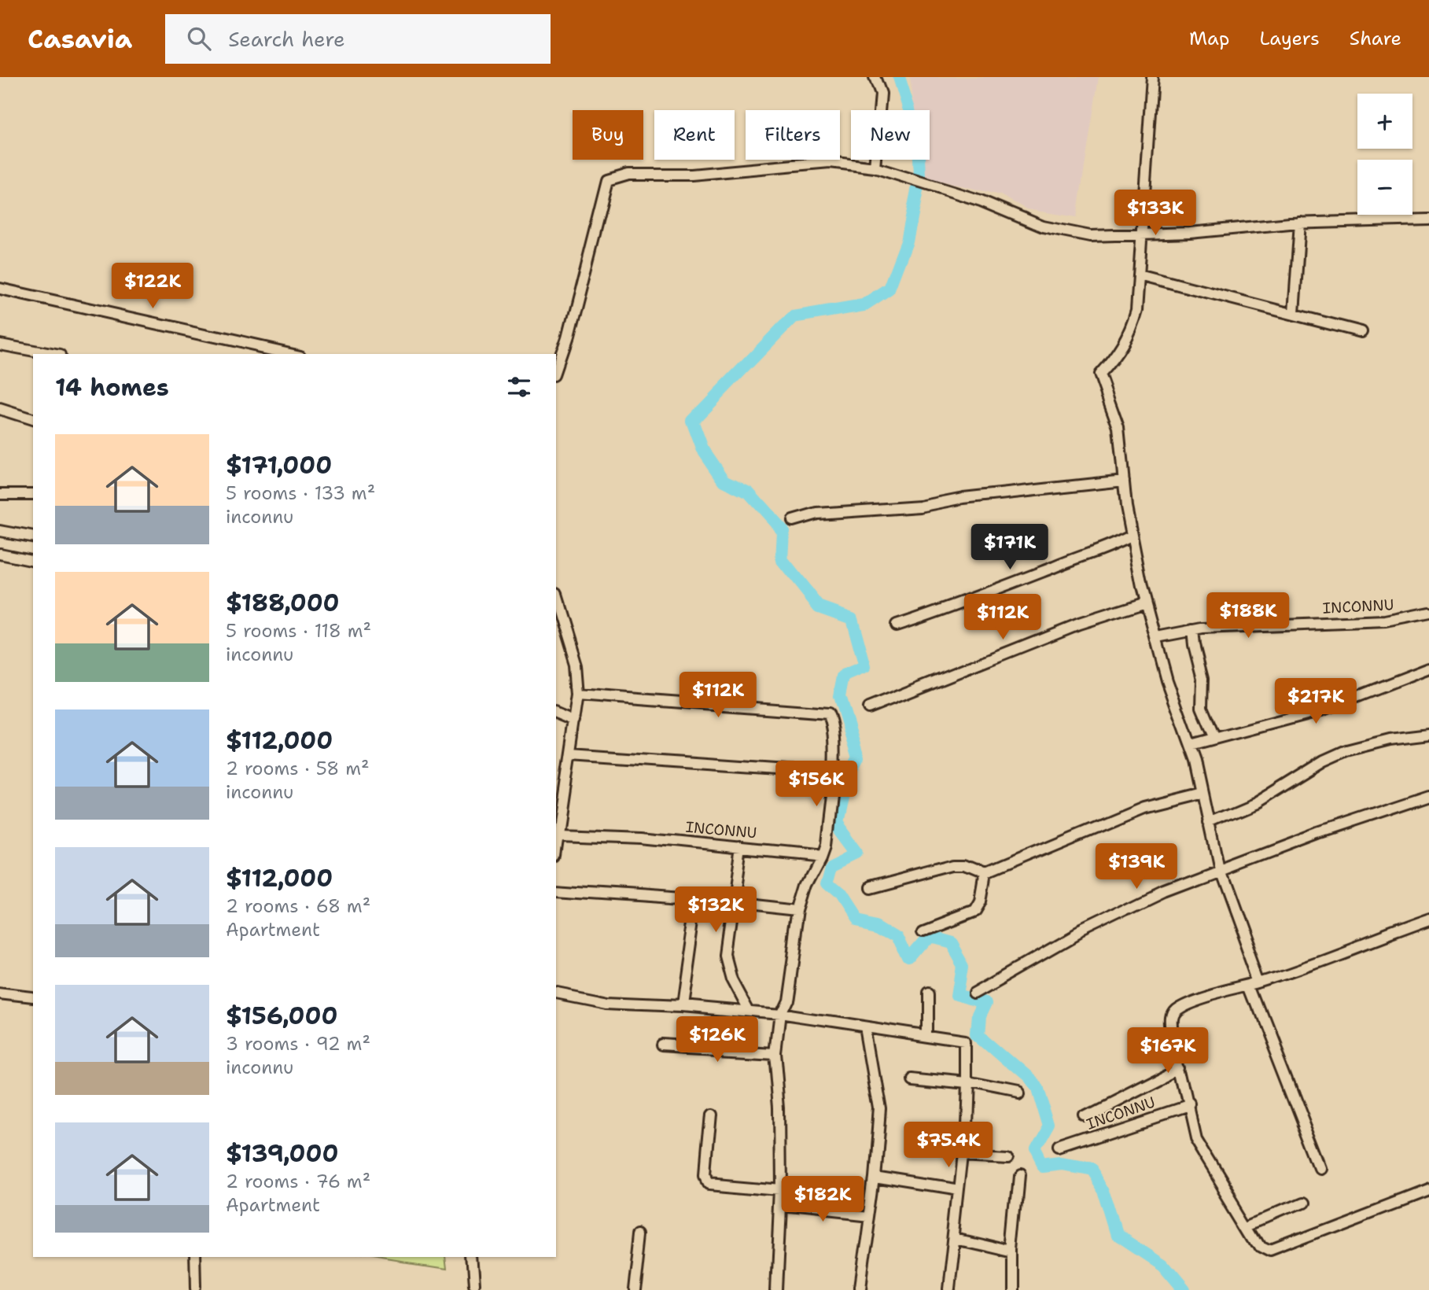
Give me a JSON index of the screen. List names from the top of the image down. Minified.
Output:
{"streets":{"street":["INCONNU"]},"page":{"header":"Casavia","search":"Search here","nav":["Map","Layers","Share"],"map_buttons":["+","−"],"chip":["Buy","Rent","Filters","New"],"price":["$133K","$122K","$171K","$188K","$112K","$112K","$217K","$156K","$139K","$132K","$126K","$167K","$75.4K","$182K"],"heading":"14 homes","list":[{"name":"$171,000","note":"5 rooms · 133 m² · inconnu"},{"name":"$188,000","note":"5 rooms · 118 m² · inconnu"},{"name":"$112,000","note":"2 rooms · 58 m² · inconnu"},{"name":"$112,000","note":"2 rooms · 68 m² · Apartment"},{"name":"$156,000","note":"3 rooms · 92 m² · inconnu"},{"name":"$139,000","note":"2 rooms · 76 m² · Apartment"}]}}
